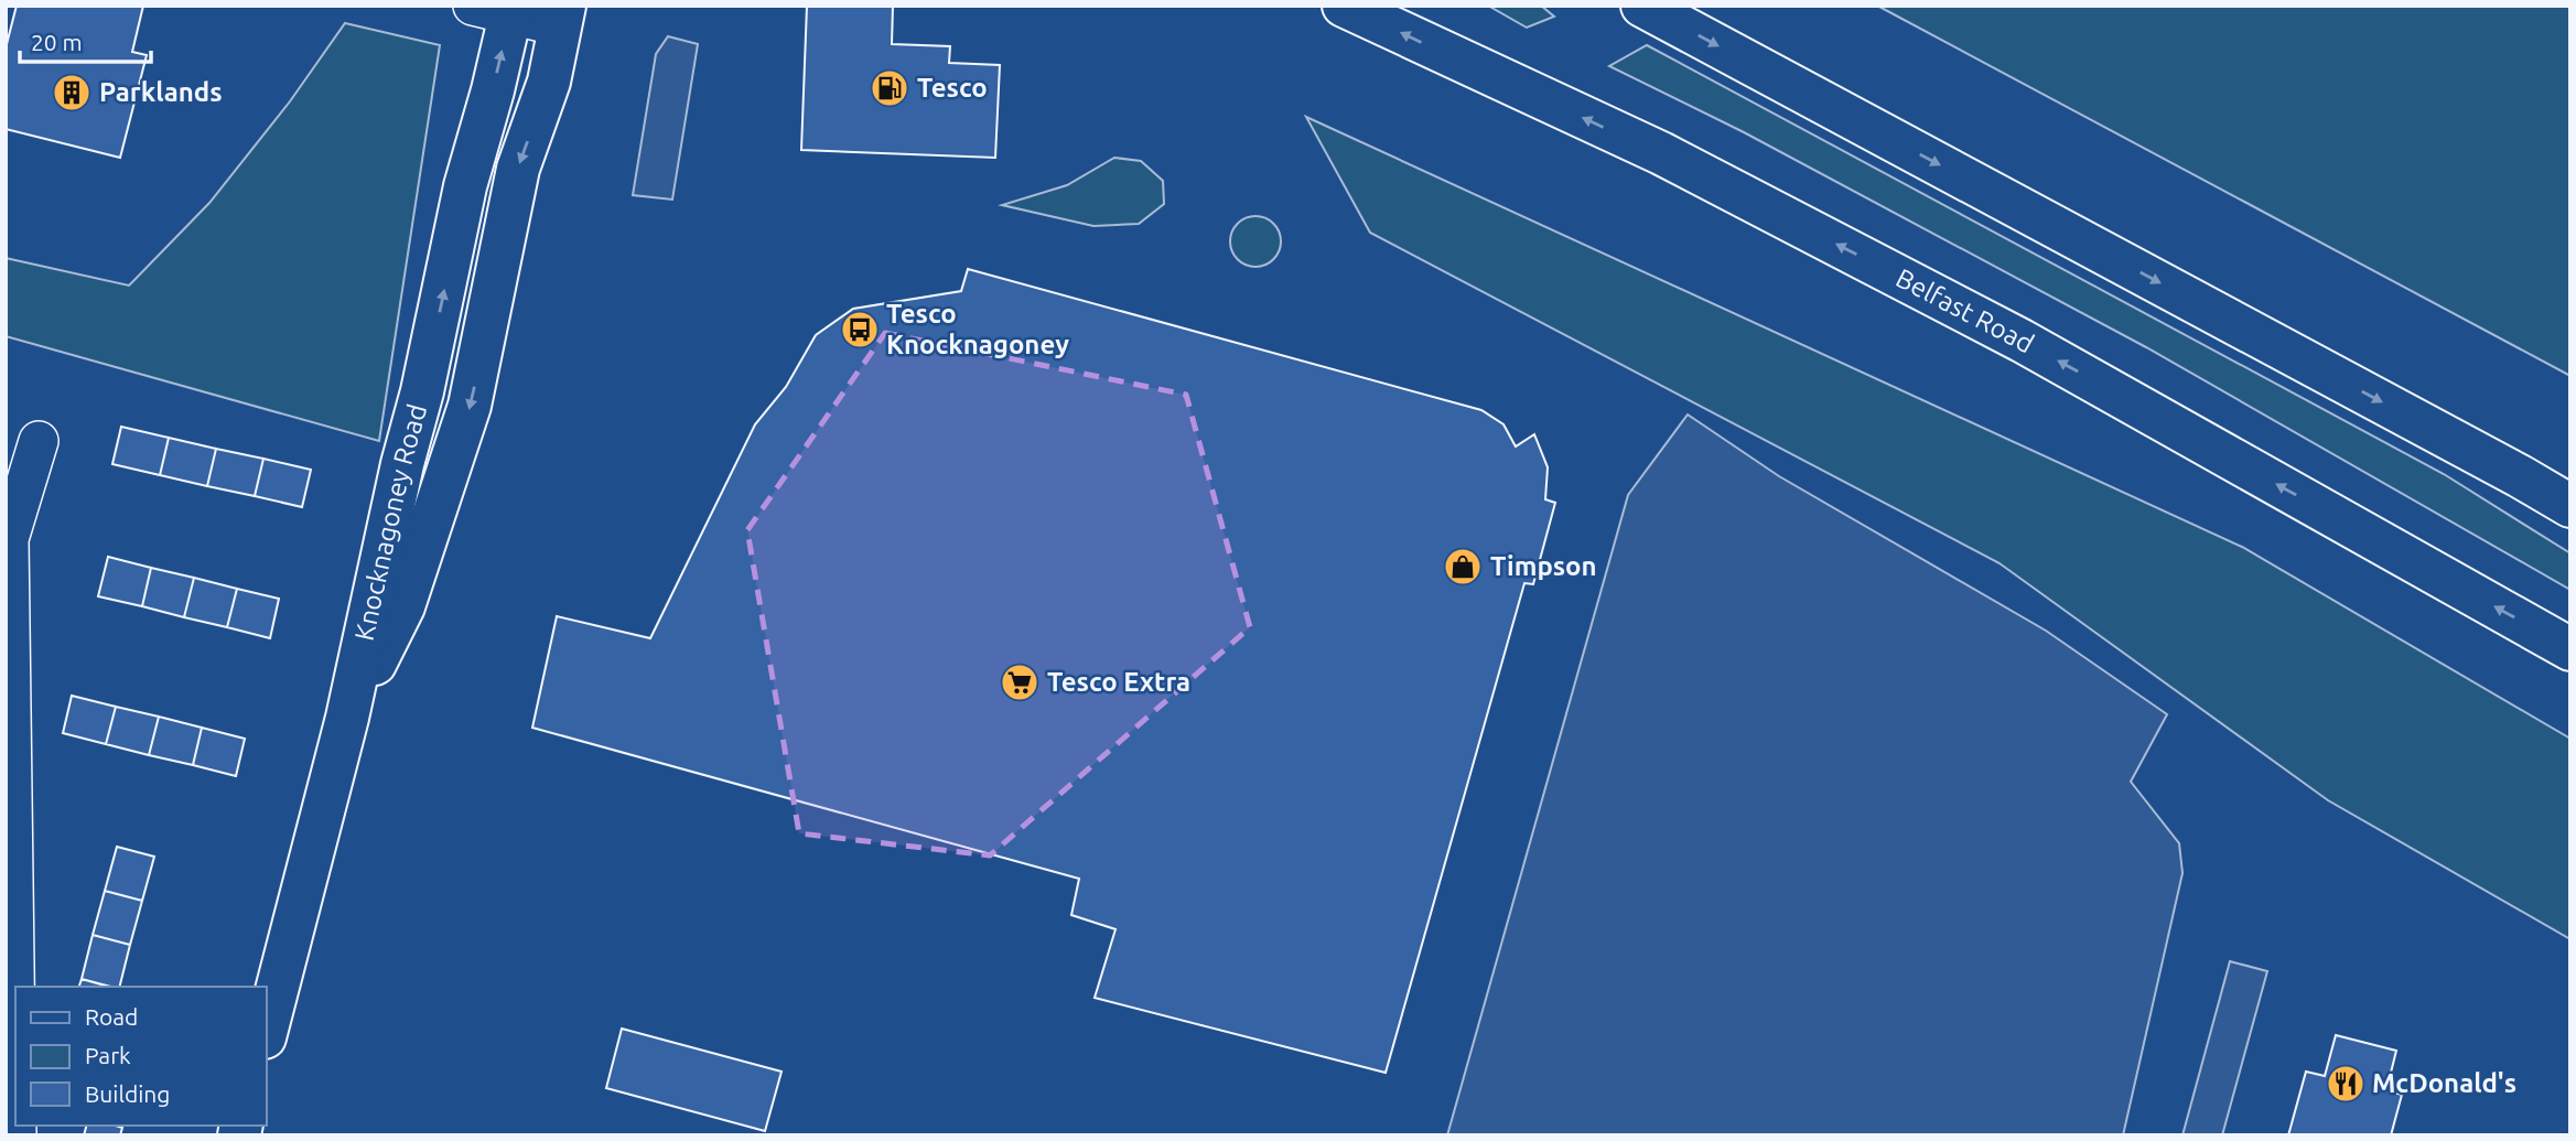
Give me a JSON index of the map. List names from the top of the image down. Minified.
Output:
{"streets":{"main road":["Belfast Road","Knocknagoney Road"]},"places":{"fuel station":["Tesco"],"building":["Parklands"],"bus stop":["Tesco Knocknagoney"],"shop":["Timpson"],"supermarket":["Tesco Extra"],"restaurant":["McDonald's"]},"legend":["Road","Park","Building"],"scale_bar":"20 m"}
